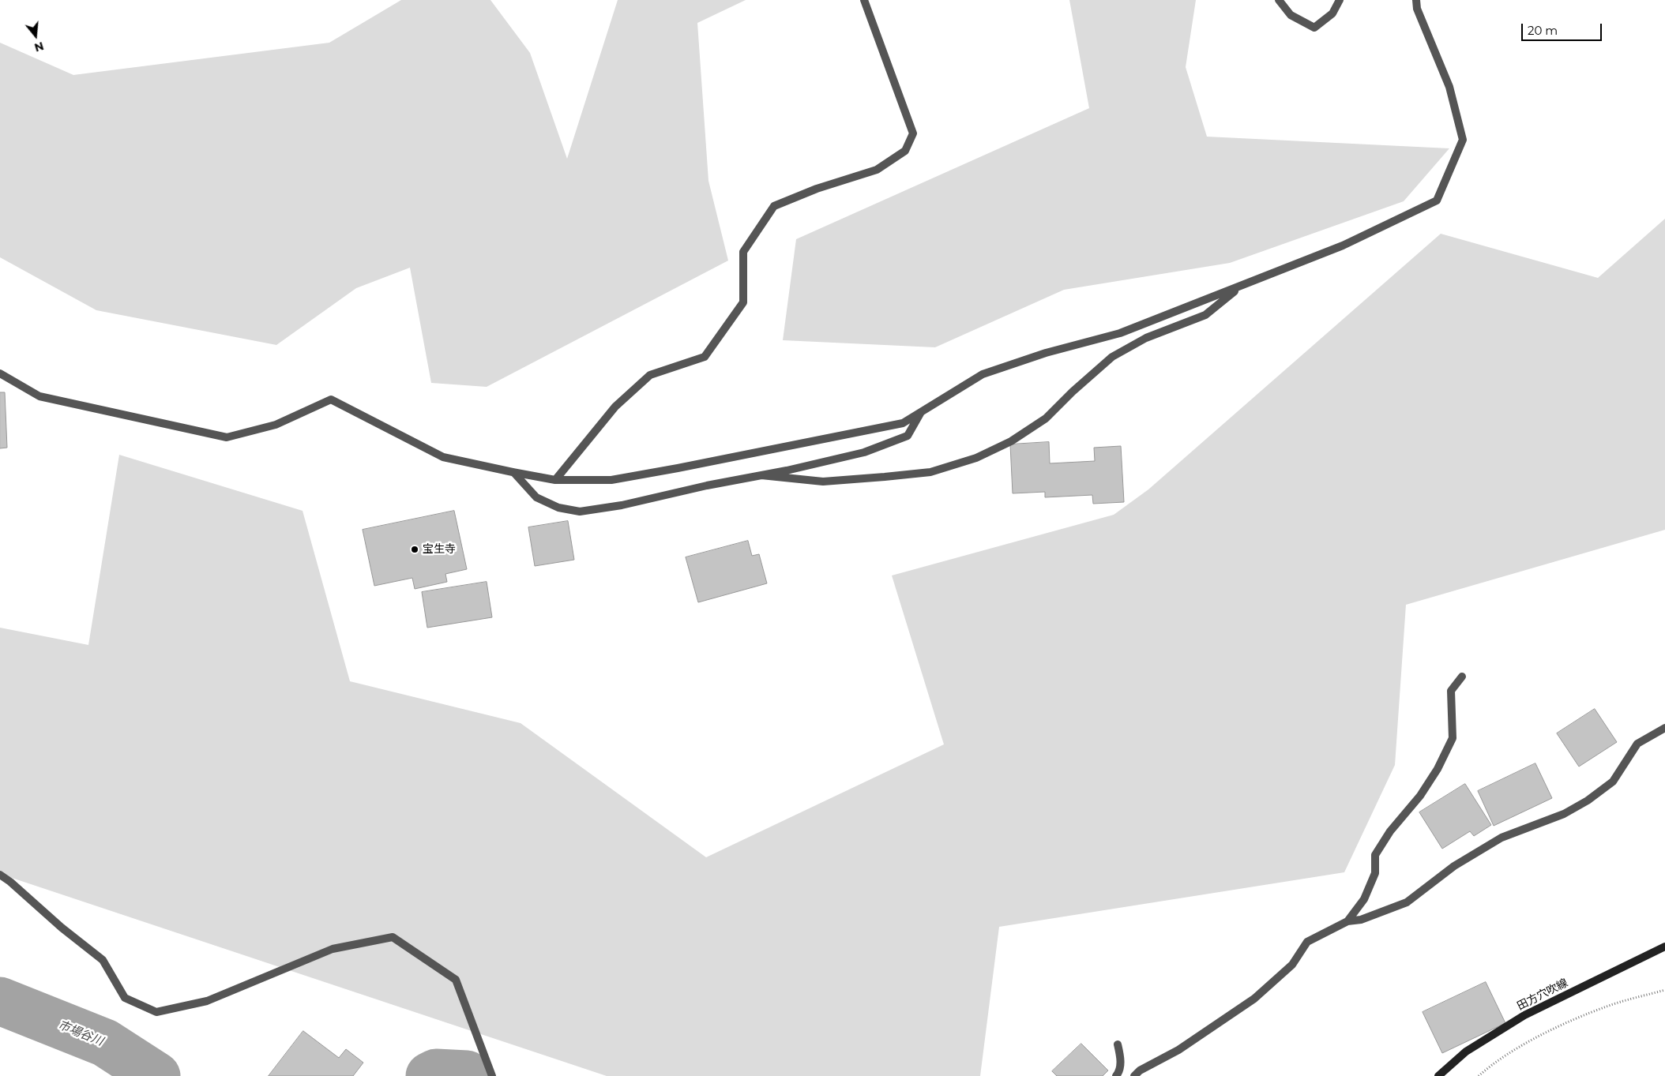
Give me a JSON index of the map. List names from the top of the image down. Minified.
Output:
{"streets":{"main road":["田方穴吹線"]},"water":["市場谷川"],"places":["宝生寺"],"scale_bar":"20 m","north":"bottom"}
